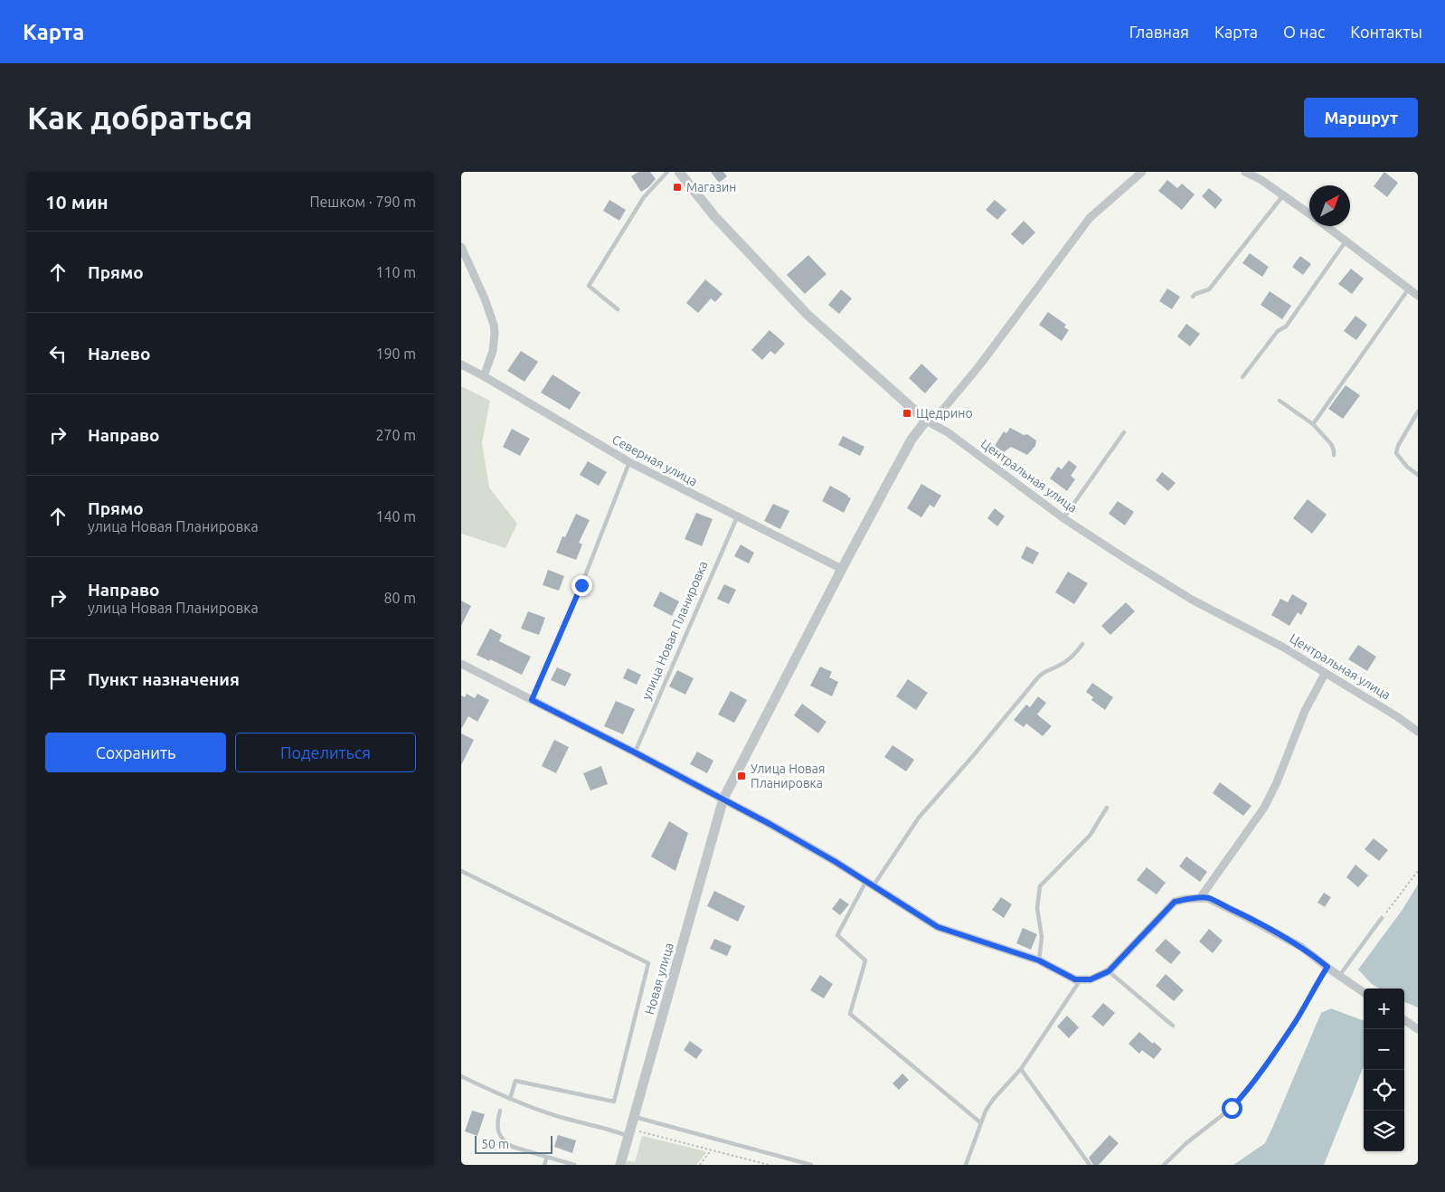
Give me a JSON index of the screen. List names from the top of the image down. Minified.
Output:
{"streets":{"street":["Северная улица","Центральная улица","Новая улица"],"lane":["улица Новая Планировка"]},"crossings":[["Северная улица","улица Новая Планировка"],["Северная улица","Новая улица"],["Центральная улица","Новая улица"]],"places":{"transit":["Магазин","Щедрино","Улица Новая Планировка"]},"scale_bar":"50 m","north":"top right","page":{"header":"Карта","nav":["Главная","Карта","О нас","Контакты"],"buttons":["Маршрут",["Сохранить","Поделиться"]],"title":"Как добраться","heading":["10 мин","Пешком · 790 m"],"list":[["Прямо","110 m"],["Налево","190 m"],["Направо","270 m"],["Прямо","улица Новая Планировка","140 m"],["Направо","улица Новая Планировка","80 m"],"Пункт назначения"],"map_buttons":["+","−"],"scale":"50 m"}}
